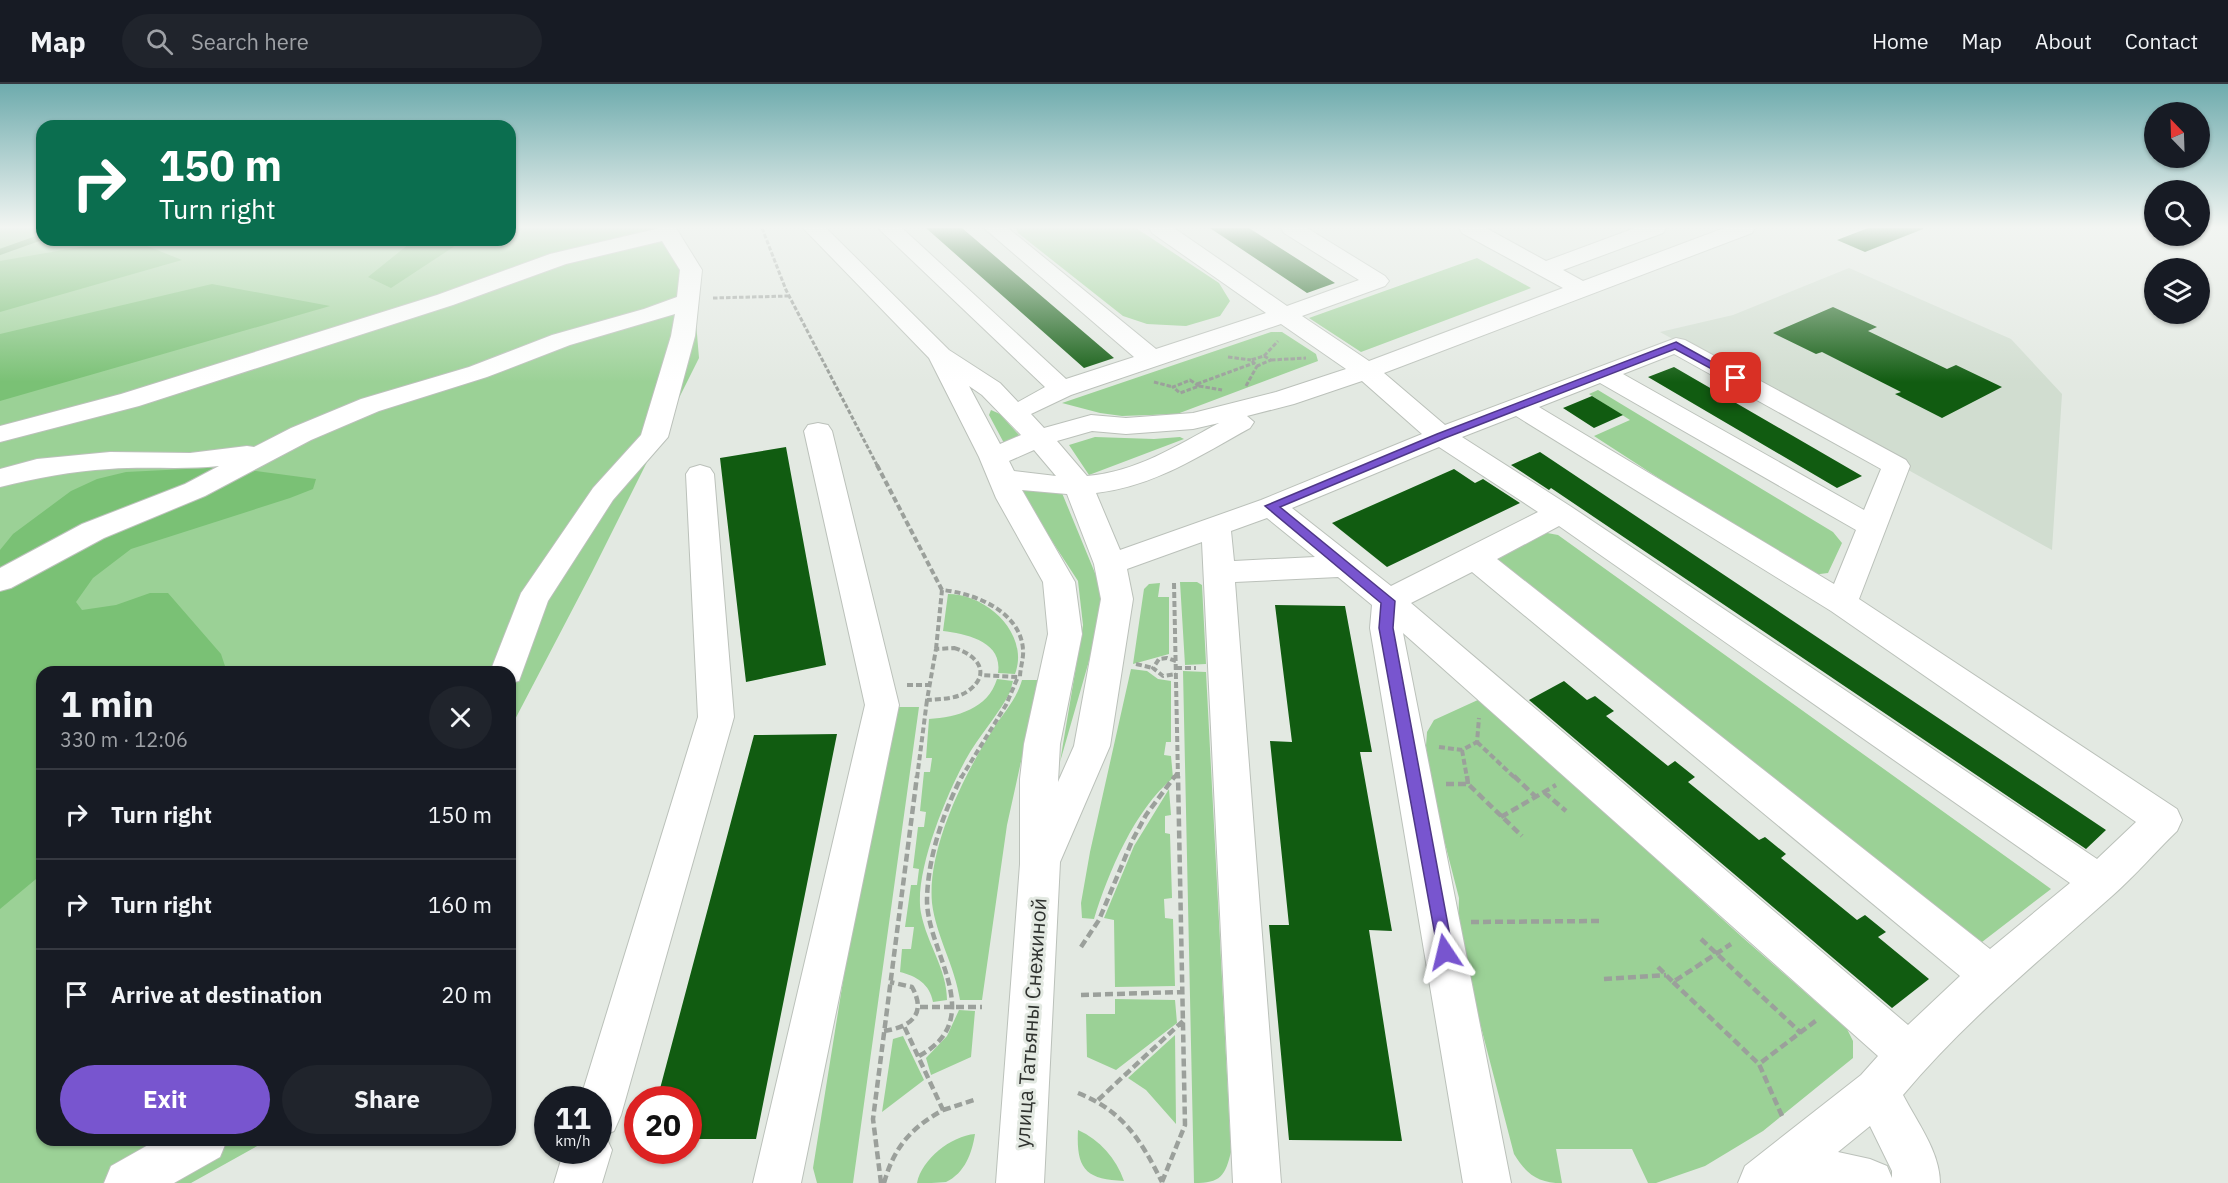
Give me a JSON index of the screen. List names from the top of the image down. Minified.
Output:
{"streets":{"street":["улица Татьяны Снежиной"]},"north":"top left","page":{"header":"Map","search":"Search here","nav":["Home","Map","About","Contact"],"turn":["150 m","Turn right"],"heading":["1 min","330 m · 12:06"],"list":[{"name":"Turn right","value":"150 m"},{"name":"Turn right","value":"160 m"},{"name":"Arrive at destination","value":"20 m"}],"buttons":["Exit","Share"],"speed":"11 km/h","limit":"20"}}
